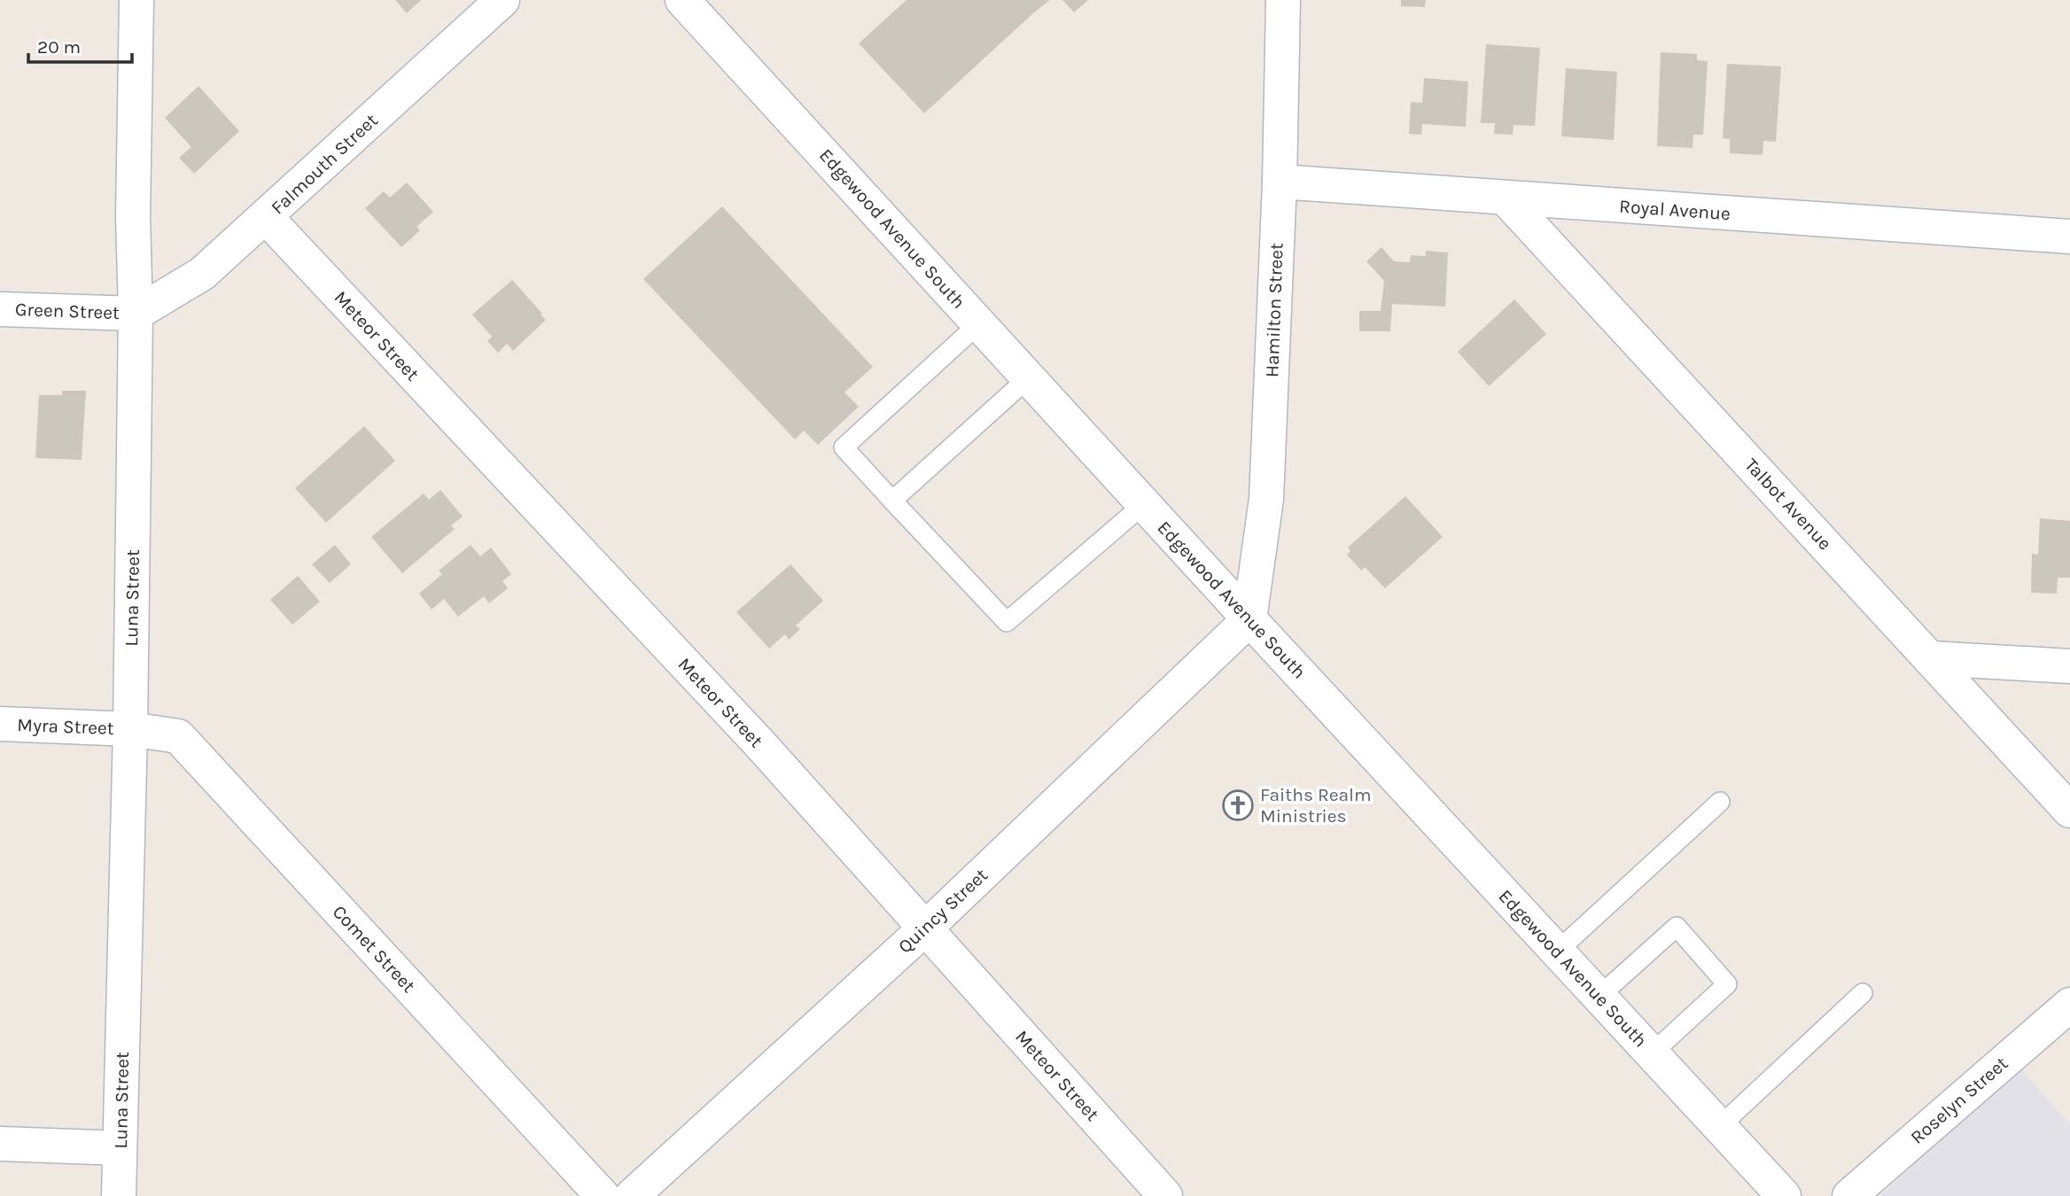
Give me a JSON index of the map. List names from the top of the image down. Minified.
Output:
{"streets":{"street":["Falmouth Street","Royal Avenue","Edgewood Avenue South","Hamilton Street","Green Street","Meteor Street","Talbot Avenue","Luna Street","Myra Street","Quincy Street","Comet Street","Roselyn Street"]},"crossings":[["Falmouth Street","Green Street"],["Falmouth Street","Meteor Street"],["Falmouth Street","Luna Street"],["Royal Avenue","Hamilton Street"],["Royal Avenue","Talbot Avenue"],["Edgewood Avenue South","Hamilton Street"],["Edgewood Avenue South","Quincy Street"],["Hamilton Street","Quincy Street"],["Green Street","Luna Street"],["Meteor Street","Quincy Street"],["Luna Street","Myra Street"],["Luna Street","Comet Street"],["Myra Street","Comet Street"]],"places":{"church":["Faiths Realm Ministries"]},"scale_bar":"20 m"}
